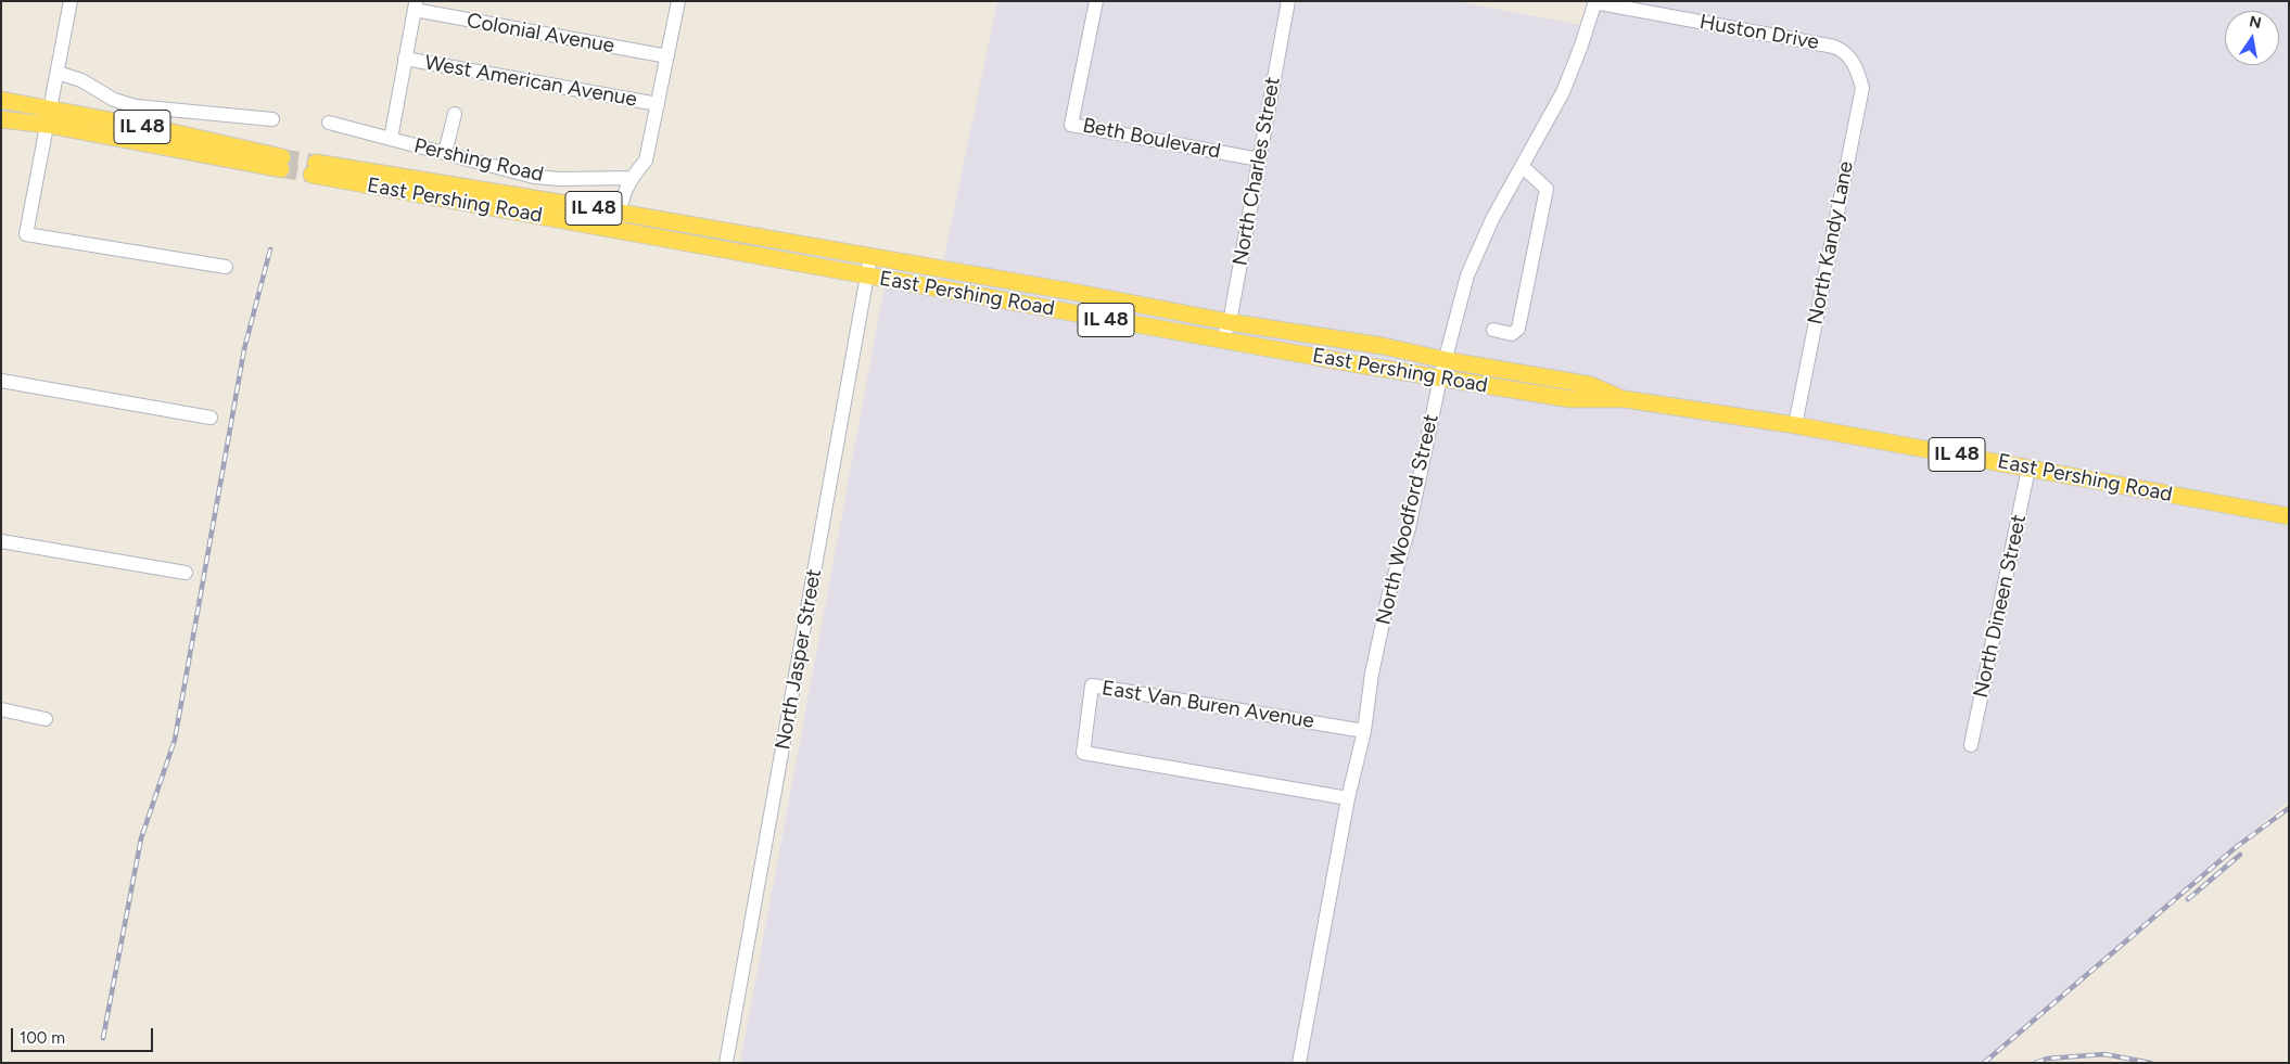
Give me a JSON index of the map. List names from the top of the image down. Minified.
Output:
{"streets":{"main road":["IL 48","East Pershing Road"],"street":["Huston Drive","Colonial Avenue","West American Avenue","Beth Boulevard","Pershing Road","North Charles Street","North Kandy Lane","North Woodford Street","North Dineen Street","North Jasper Street","East Van Buren Avenue"]},"crossings":[["Huston Drive","North Kandy Lane"],["Huston Drive","North Woodford Street"],["Beth Boulevard","North Charles Street"],["North Charles Street","East Pershing Road"],["East Pershing Road","North Kandy Lane"],["East Pershing Road","North Woodford Street"],["East Pershing Road","North Dineen Street"],["East Pershing Road","North Jasper Street"],["North Woodford Street","East Van Buren Avenue"]],"scale_bar":"100 m","north":"top"}
